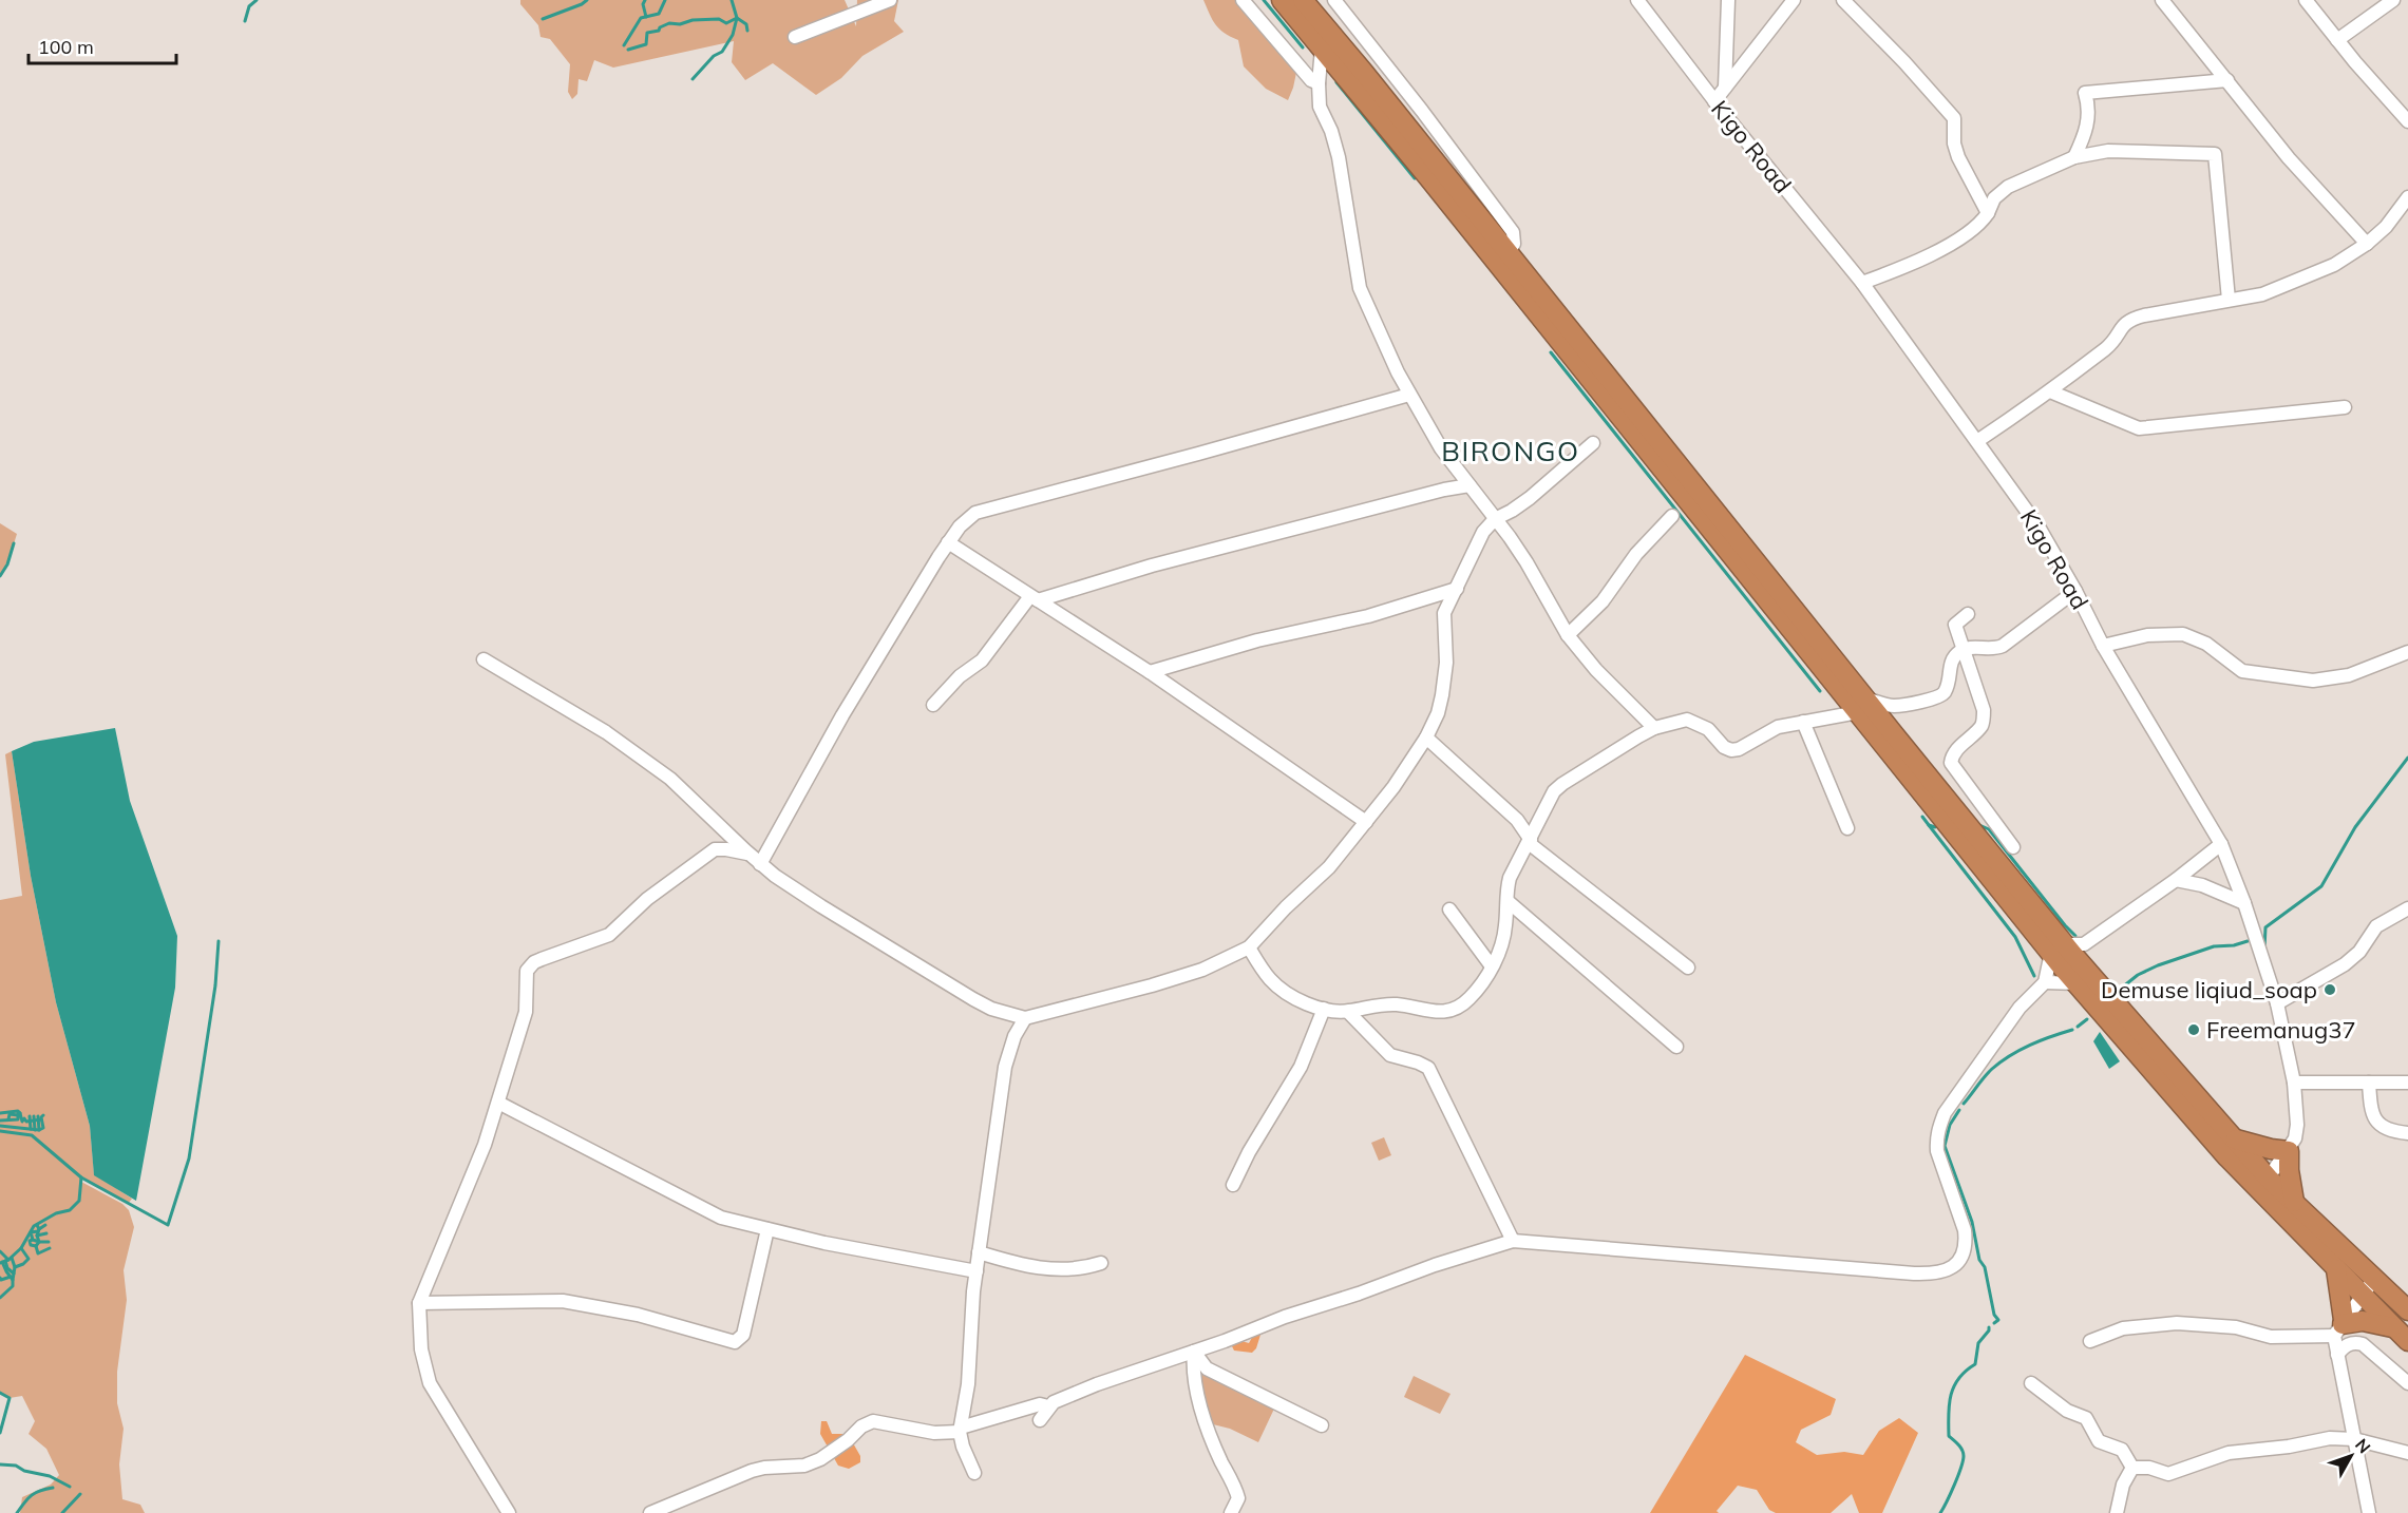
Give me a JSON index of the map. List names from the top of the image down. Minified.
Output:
{"streets":{"street":["Kigo Road"]},"districts":["BIRONGO"],"places":["Demuse liqiud_soap","Freemanug37"],"scale_bar":"100 m","north":"top right"}
